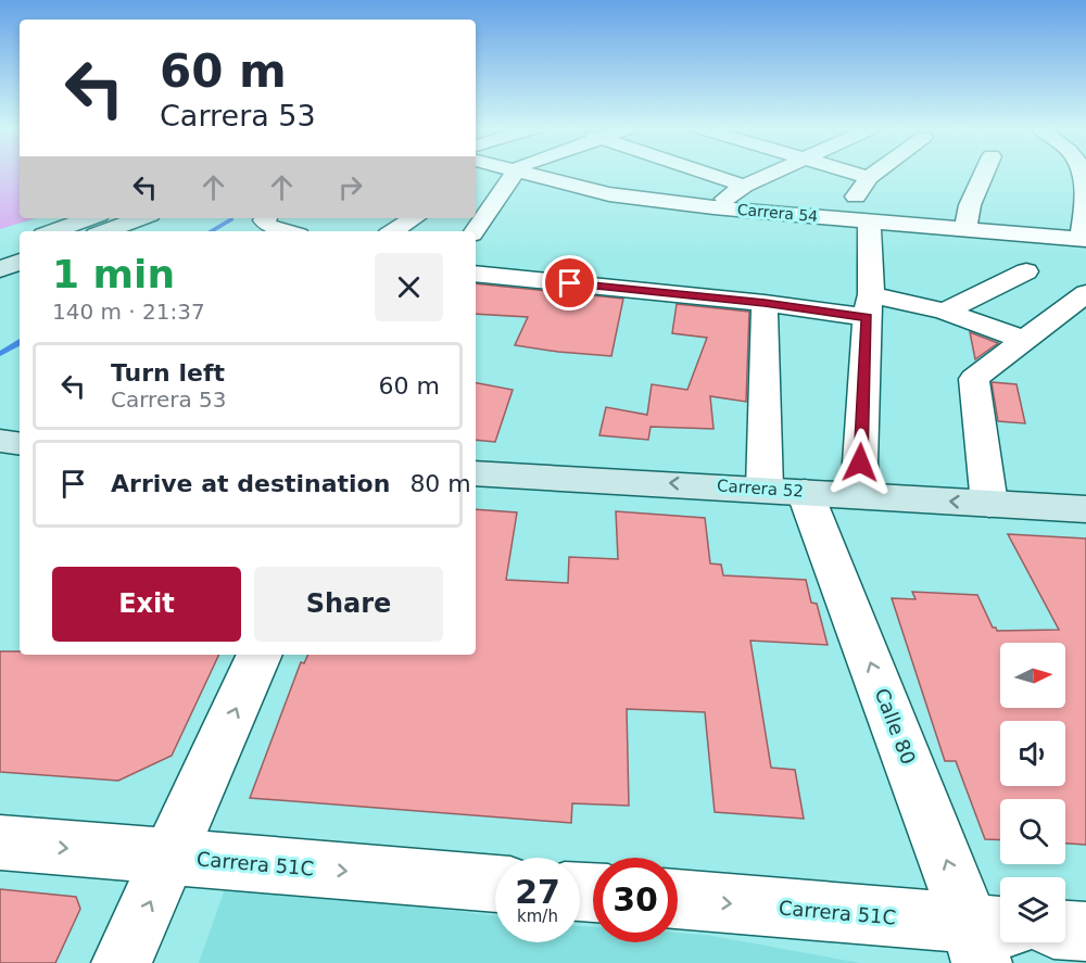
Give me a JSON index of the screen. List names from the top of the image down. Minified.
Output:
{"streets":{"main road":["Carrera 52"],"street":["Carrera 54","Calle 80","Carrera 51C"]},"crossings":[["Carrera 52","Calle 80"],["Calle 80","Carrera 51C"]],"one_way":["Carrera 52","Calle 80","Carrera 51C"],"north":"right","page":{"turn":["60 m","Carrera 53"],"heading":["1 min","140 m · 21:37"],"list":[{"name":"Turn left","note":"Carrera 53","value":"60 m"},{"name":"Arrive at destination","value":"80 m"}],"buttons":["Exit","Share"],"speed":"27 km/h","limit":"30"}}
